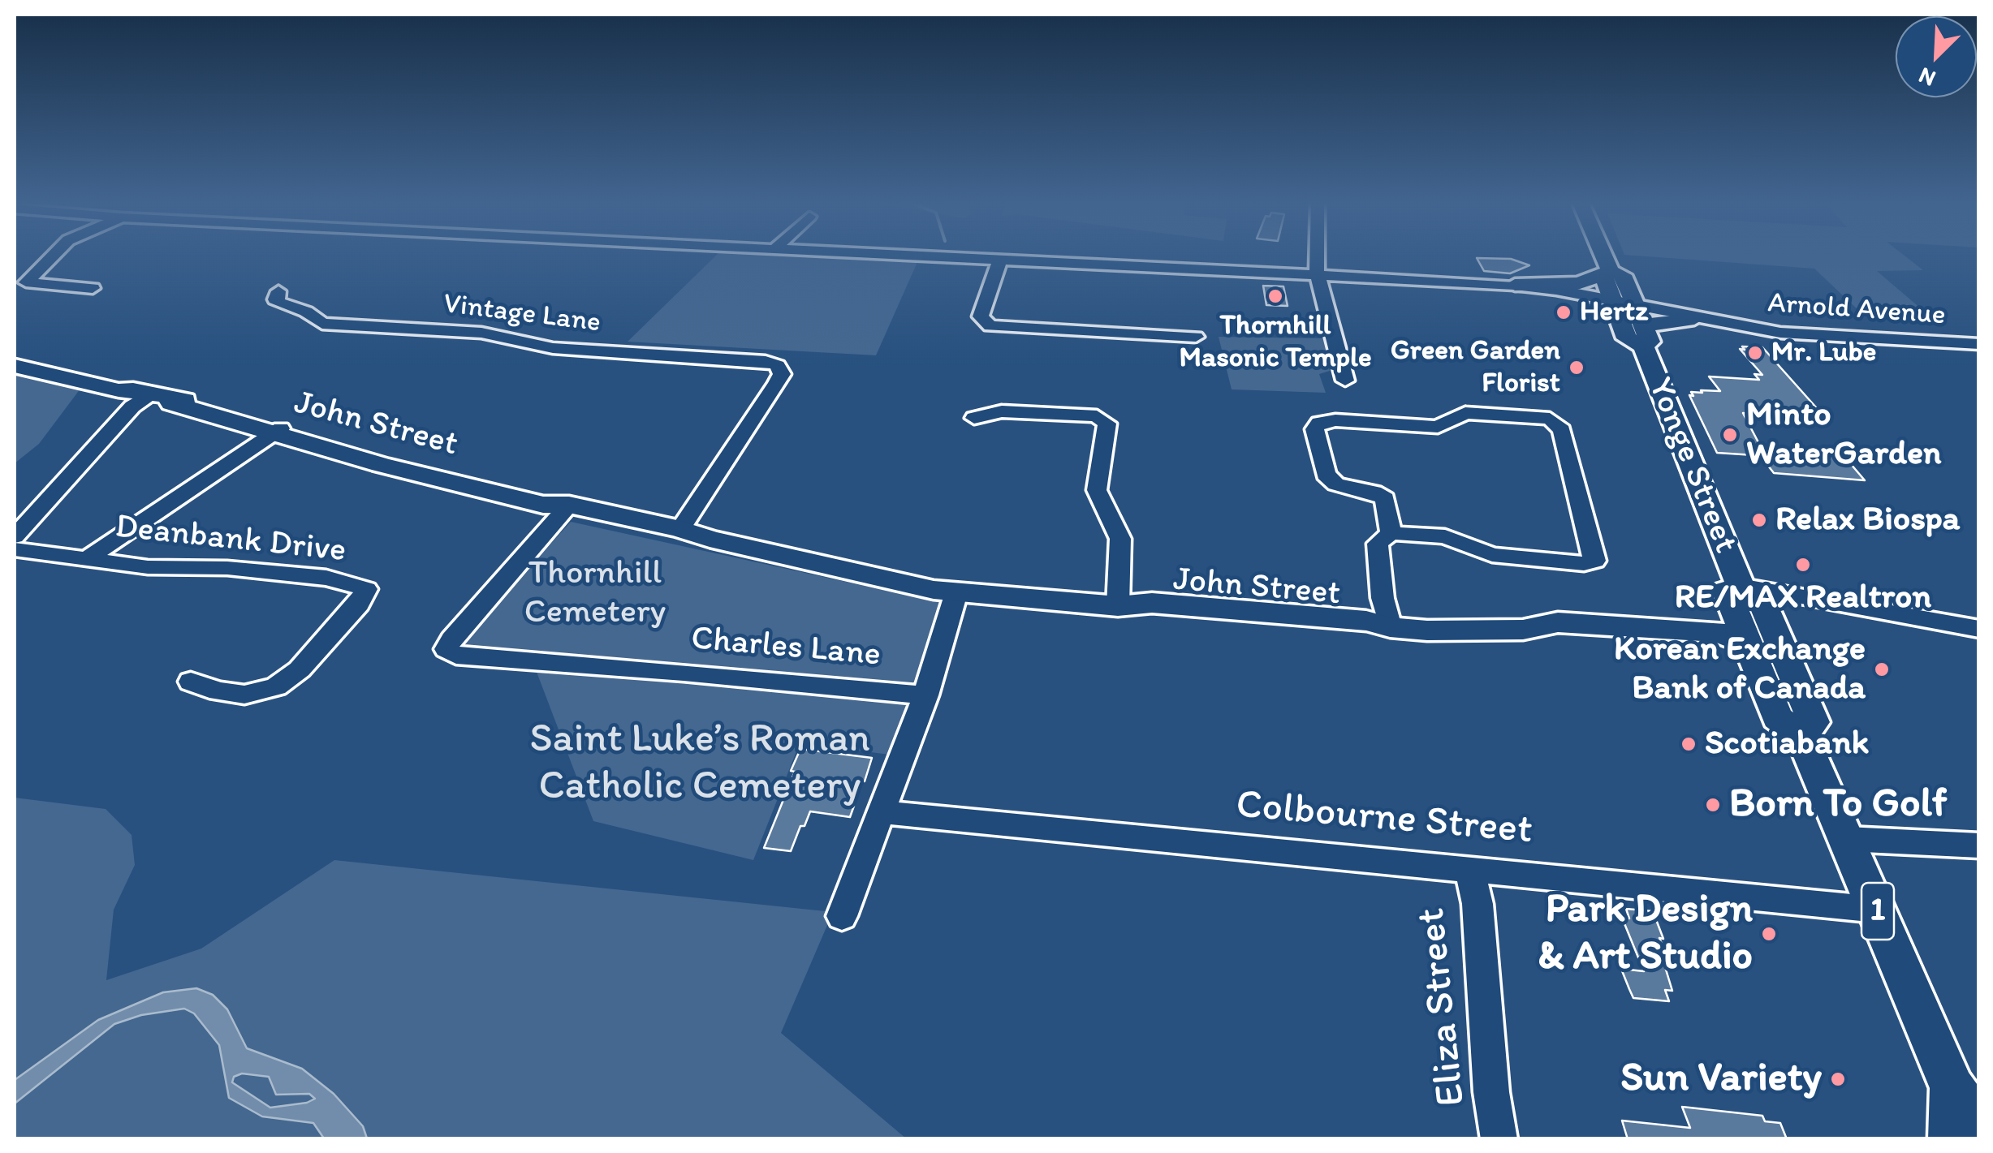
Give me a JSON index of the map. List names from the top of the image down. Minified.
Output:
{"streets":{"main road":["John Street","Yonge Street","1"],"street":["Arnold Avenue","Vintage Lane","Deanbank Drive","Charles Lane","Colbourne Street","Eliza Street"]},"crossings":[["Arnold Avenue","Yonge Street"],["Vintage Lane","John Street"],["John Street","Yonge Street"],["John Street","Charles Lane"],["Yonge Street","Colbourne Street"],["Colbourne Street","Eliza Street"]],"parks":["Thornhill Cemetery","Saint Luke’s Roman Catholic Cemetery"],"places":["Thornhill Masonic Temple","Hertz","Mr. Lube","Green Garden Florist","Minto WaterGarden","Relax Biospa","RE/MAX Realtron","Korean Exchange Bank of Canada","Scotiabank","Born To Golf","Park Design & Art Studio","Sun Variety"],"north":"bottom left"}
